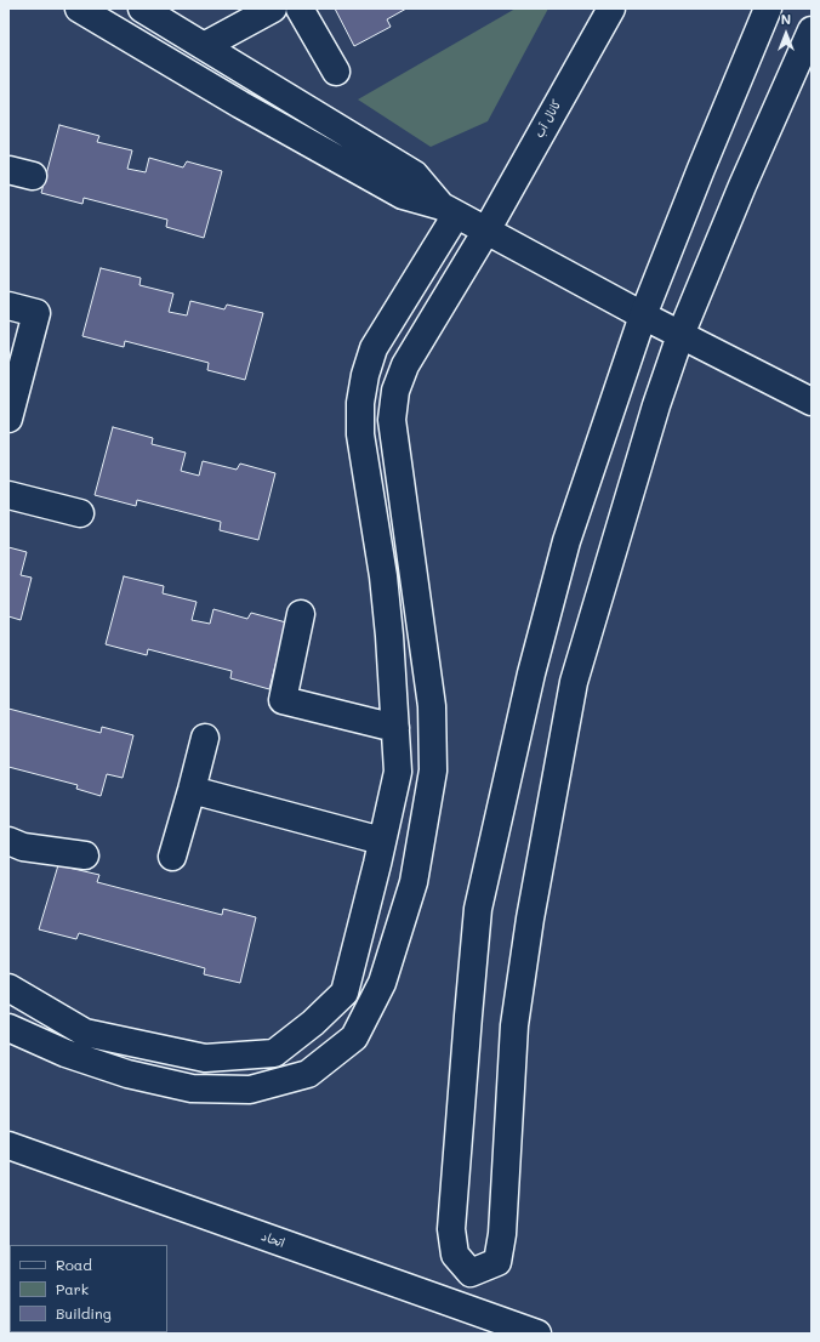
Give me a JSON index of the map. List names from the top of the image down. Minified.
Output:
{"streets":{"street":["کانال آب","اتحاد"]},"legend":["Road","Park","Building"],"north":"top"}
